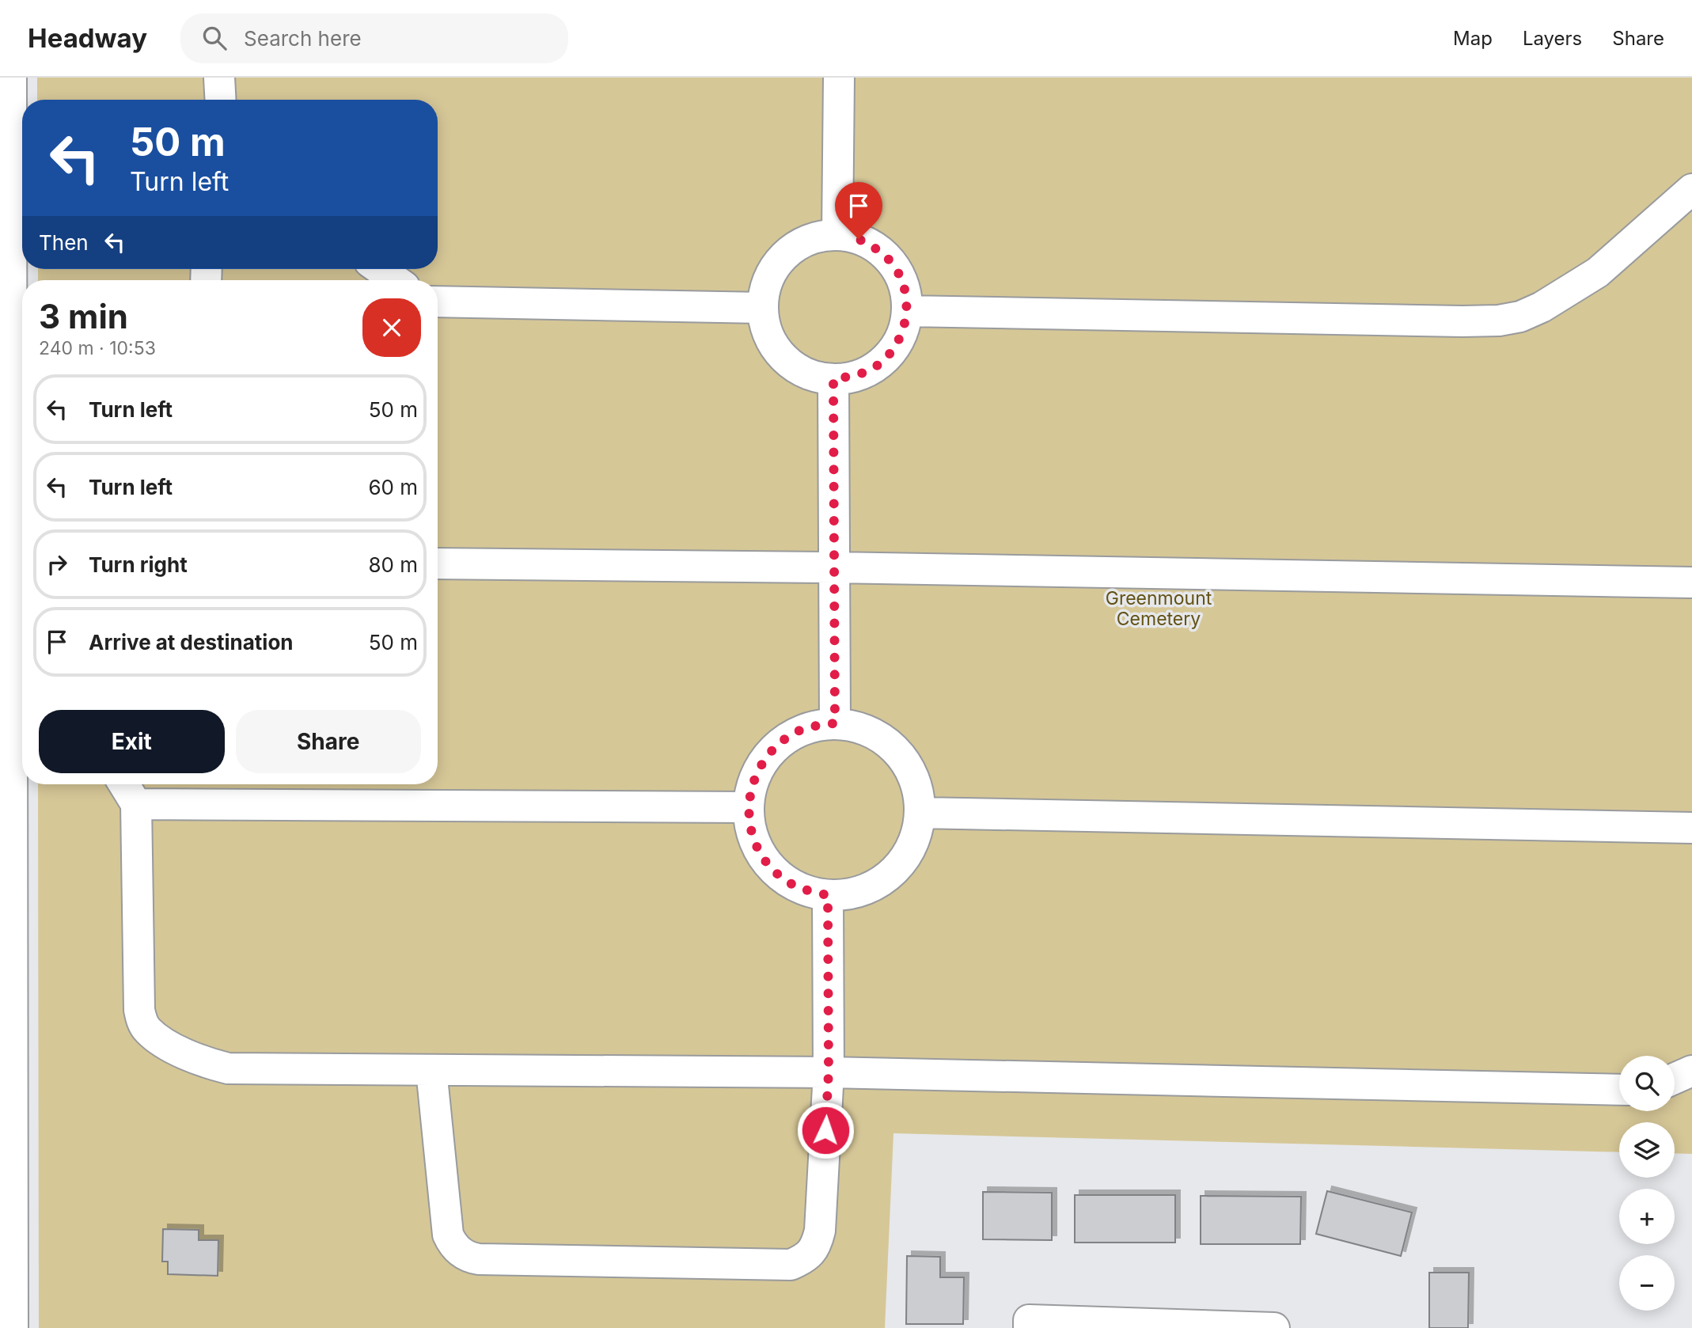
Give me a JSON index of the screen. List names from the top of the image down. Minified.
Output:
{"parks":["Greenmount Cemetery"],"page":{"header":"Headway","search":"Search here","nav":["Map","Layers","Share"],"turn":["50 m","Turn left"],"then":"Then","heading":["3 min","240 m · 10:53"],"list":[{"name":"Turn left","value":"50 m"},{"name":"Turn left","value":"60 m"},{"name":"Turn right","value":"80 m"},{"name":"Arrive at destination","value":"50 m"}],"buttons":["Exit","Share"],"map_buttons":["+","−"]}}
